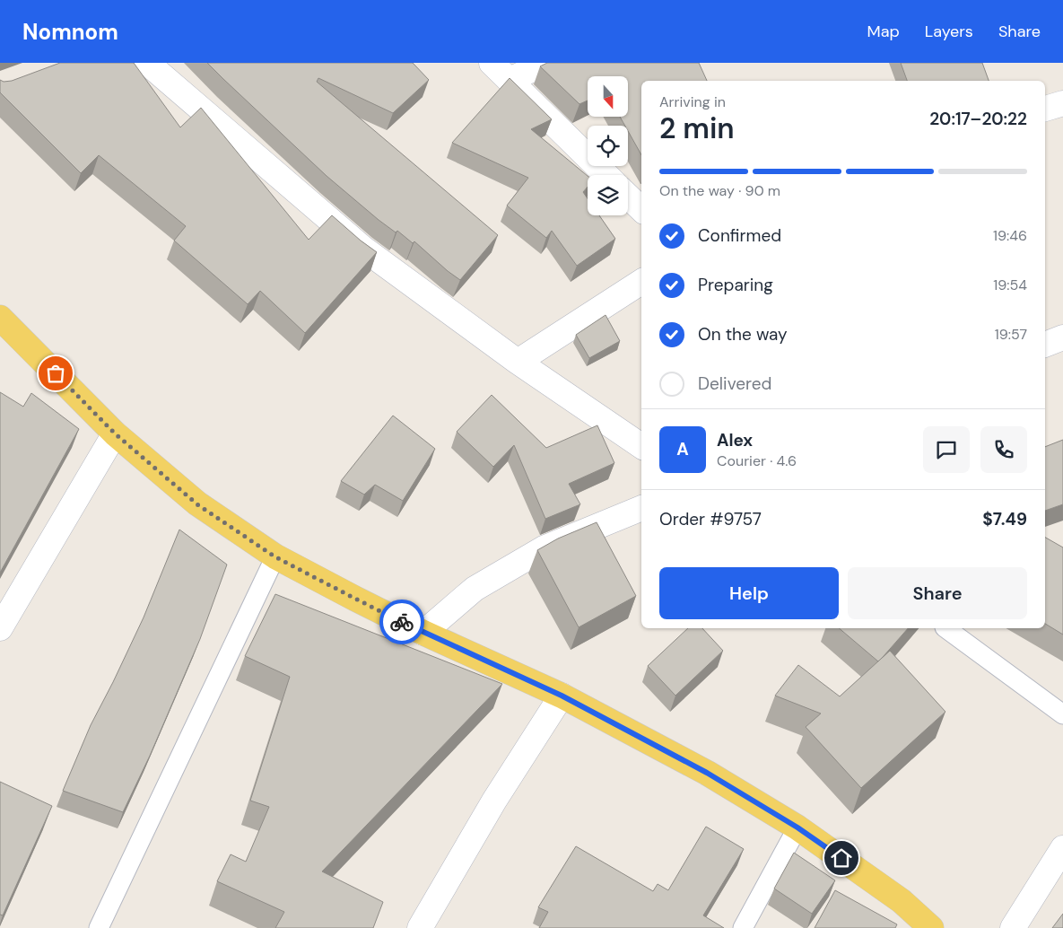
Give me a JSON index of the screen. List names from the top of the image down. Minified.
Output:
{"north":"bottom","page":{"header":"Nomnom","nav":["Map","Layers","Share"],"heading":["2 min","Arriving in","20:17–20:22"],"panel":["Alex","Courier · 4.6","Order #9757","$7.49"],"bar":"On the way · 90 m","list":[["Confirmed","19:46"],["Preparing","19:54"],["On the way","19:57"],"Delivered"],"round":"A","buttons":["Help","Share"]}}
